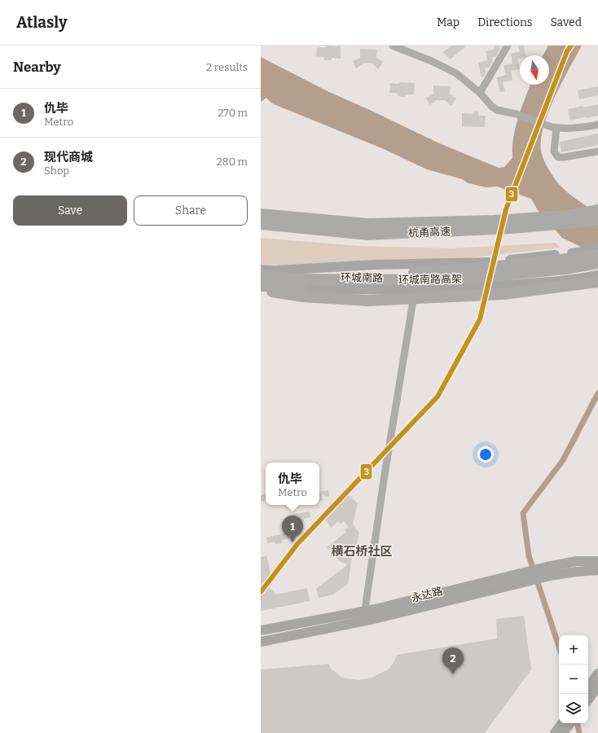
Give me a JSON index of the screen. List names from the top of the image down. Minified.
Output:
{"streets":{"highway":["杭甬高速","环城南路高架"],"main road":["环城南路","永达路"]},"crossings":[["环城南路","环城南路高架"]],"districts":["横石桥社区"],"lines":["transit line 3"],"north":"bottom","page":{"header":"Atlasly","nav":["Map","Directions","Saved"],"heading":["Nearby","2 results"],"list":[{"mark":"1","name":"仇毕","note":"Metro","value":"270 m"},{"mark":"2","name":"现代商城","note":"Shop","value":"280 m"}],"buttons":["Save","Share"],"popup":["仇毕","Metro"],"pins":["1","2"],"map_buttons":["+","−"]}}
